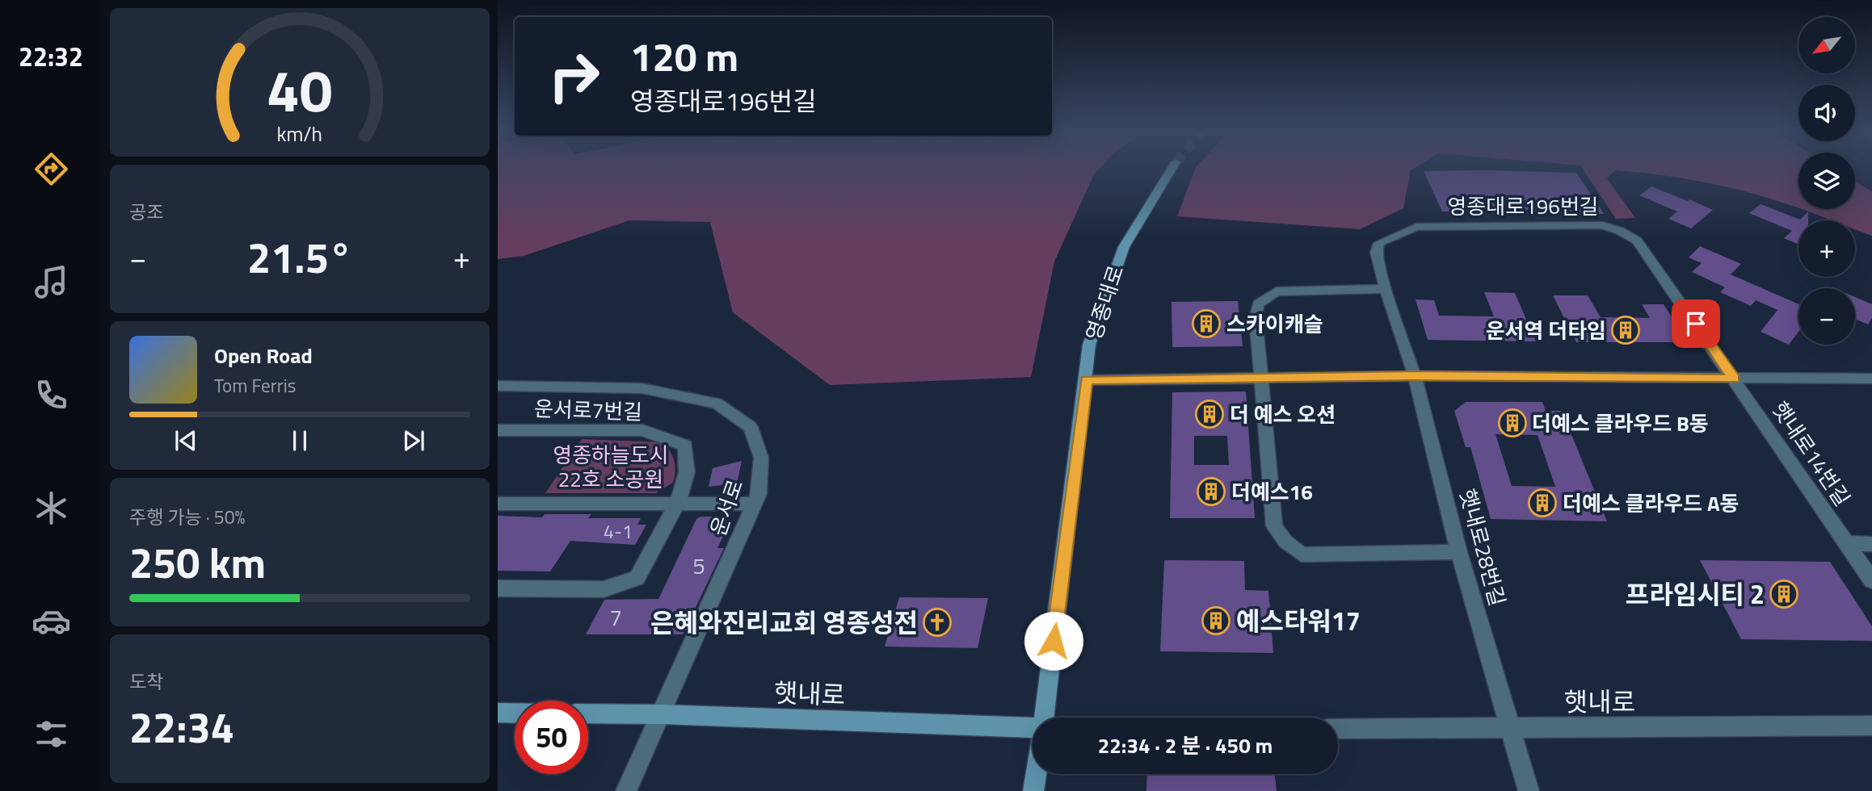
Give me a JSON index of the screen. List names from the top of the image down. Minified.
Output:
{"streets":{"main road":["영종대로","햇내로"],"street":["영종대로196번길","운서로7번길","햇내로14번길","운서로","햇내로28번길"]},"crossings":[["영종대로196번길","햇내로14번길"],["영종대로196번길","햇내로28번길"],["운서로","햇내로"],["햇내로28번길","햇내로"]],"parks":["영종하늘도시 22호 소공원"],"places":{"building":["스카이캐슬","운서역 더타임","더 예스 오션","더예스 클라우드 B동","더예스16","더예스 클라우드 A동","프라임시티 2","예스타워17"],"church":["은혜와진리교회 영종성전"]},"house_numbers":["4-1","5","7"],"north":"bottom left","page":{"tabs":"22:32","map_buttons":["+","−"],"turn":["120 m","영종대로196번길"],"tile":["공조",["주행 가능 · 50%","250 km"],["도착","22:34"]],"heat":["−","21.5°","+"],"song":["Open Road","Tom Ferris"],"limit":"50","trip":"22:34 · 2 분 · 450 m","gauge":["40","km/h"]}}
